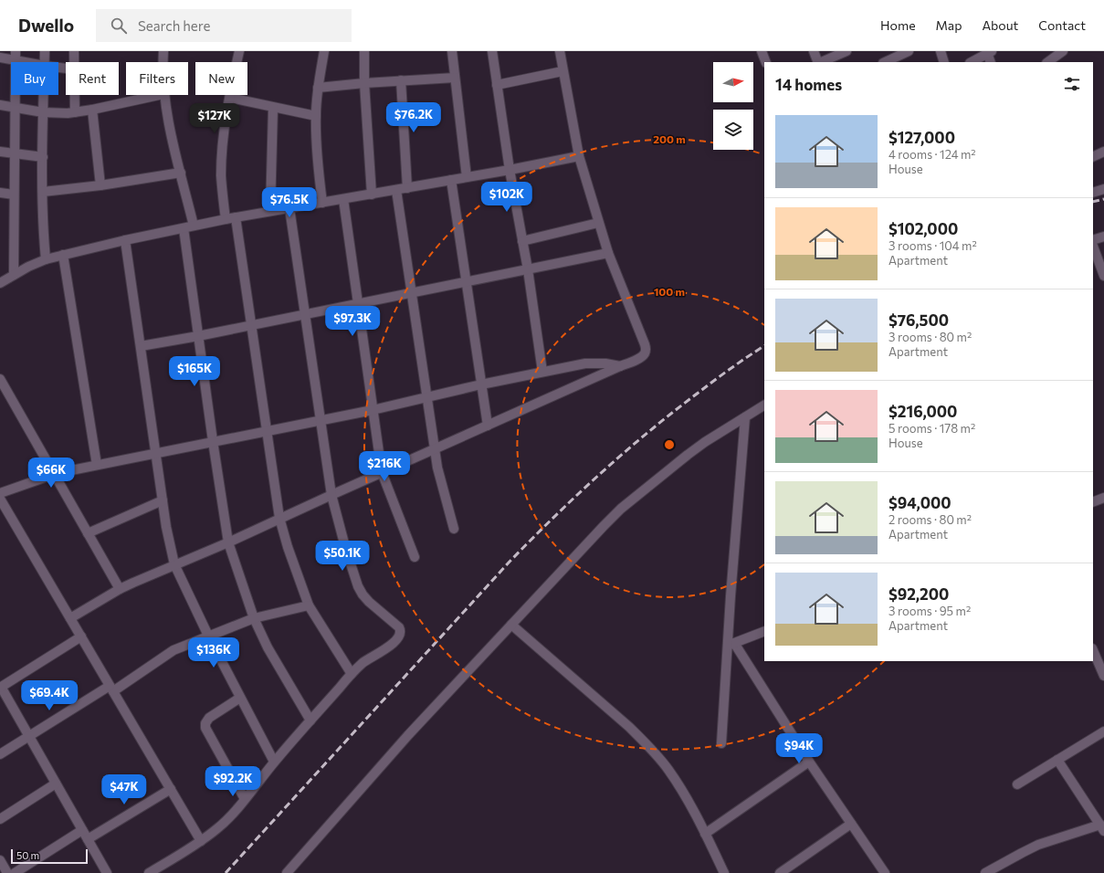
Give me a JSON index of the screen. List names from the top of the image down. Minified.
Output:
{"scale_bar":"50 m","north":"right","page":{"header":"Dwello","search":"Search here","nav":["Home","Map","About","Contact"],"chip":["Buy","Rent","Filters","New"],"heading":"14 homes","price":["$76.2K","$127K","$102K","$76.5K","$97.3K","$165K","$216K","$66K","$50.1K","$136K","$69.4K","$94K","$92.2K","$47K"],"list":[{"name":"$127,000","note":"4 rooms · 124 m² · House"},{"name":"$102,000","note":"3 rooms · 104 m² · Apartment"},{"name":"$76,500","note":"3 rooms · 80 m² · Apartment"},{"name":"$216,000","note":"5 rooms · 178 m² · House"},{"name":"$94,000","note":"2 rooms · 80 m² · Apartment"},{"name":"$92,200","note":"3 rooms · 95 m² · Apartment"}],"scale":"50 m"},"rings":["200 m","100 m"]}
